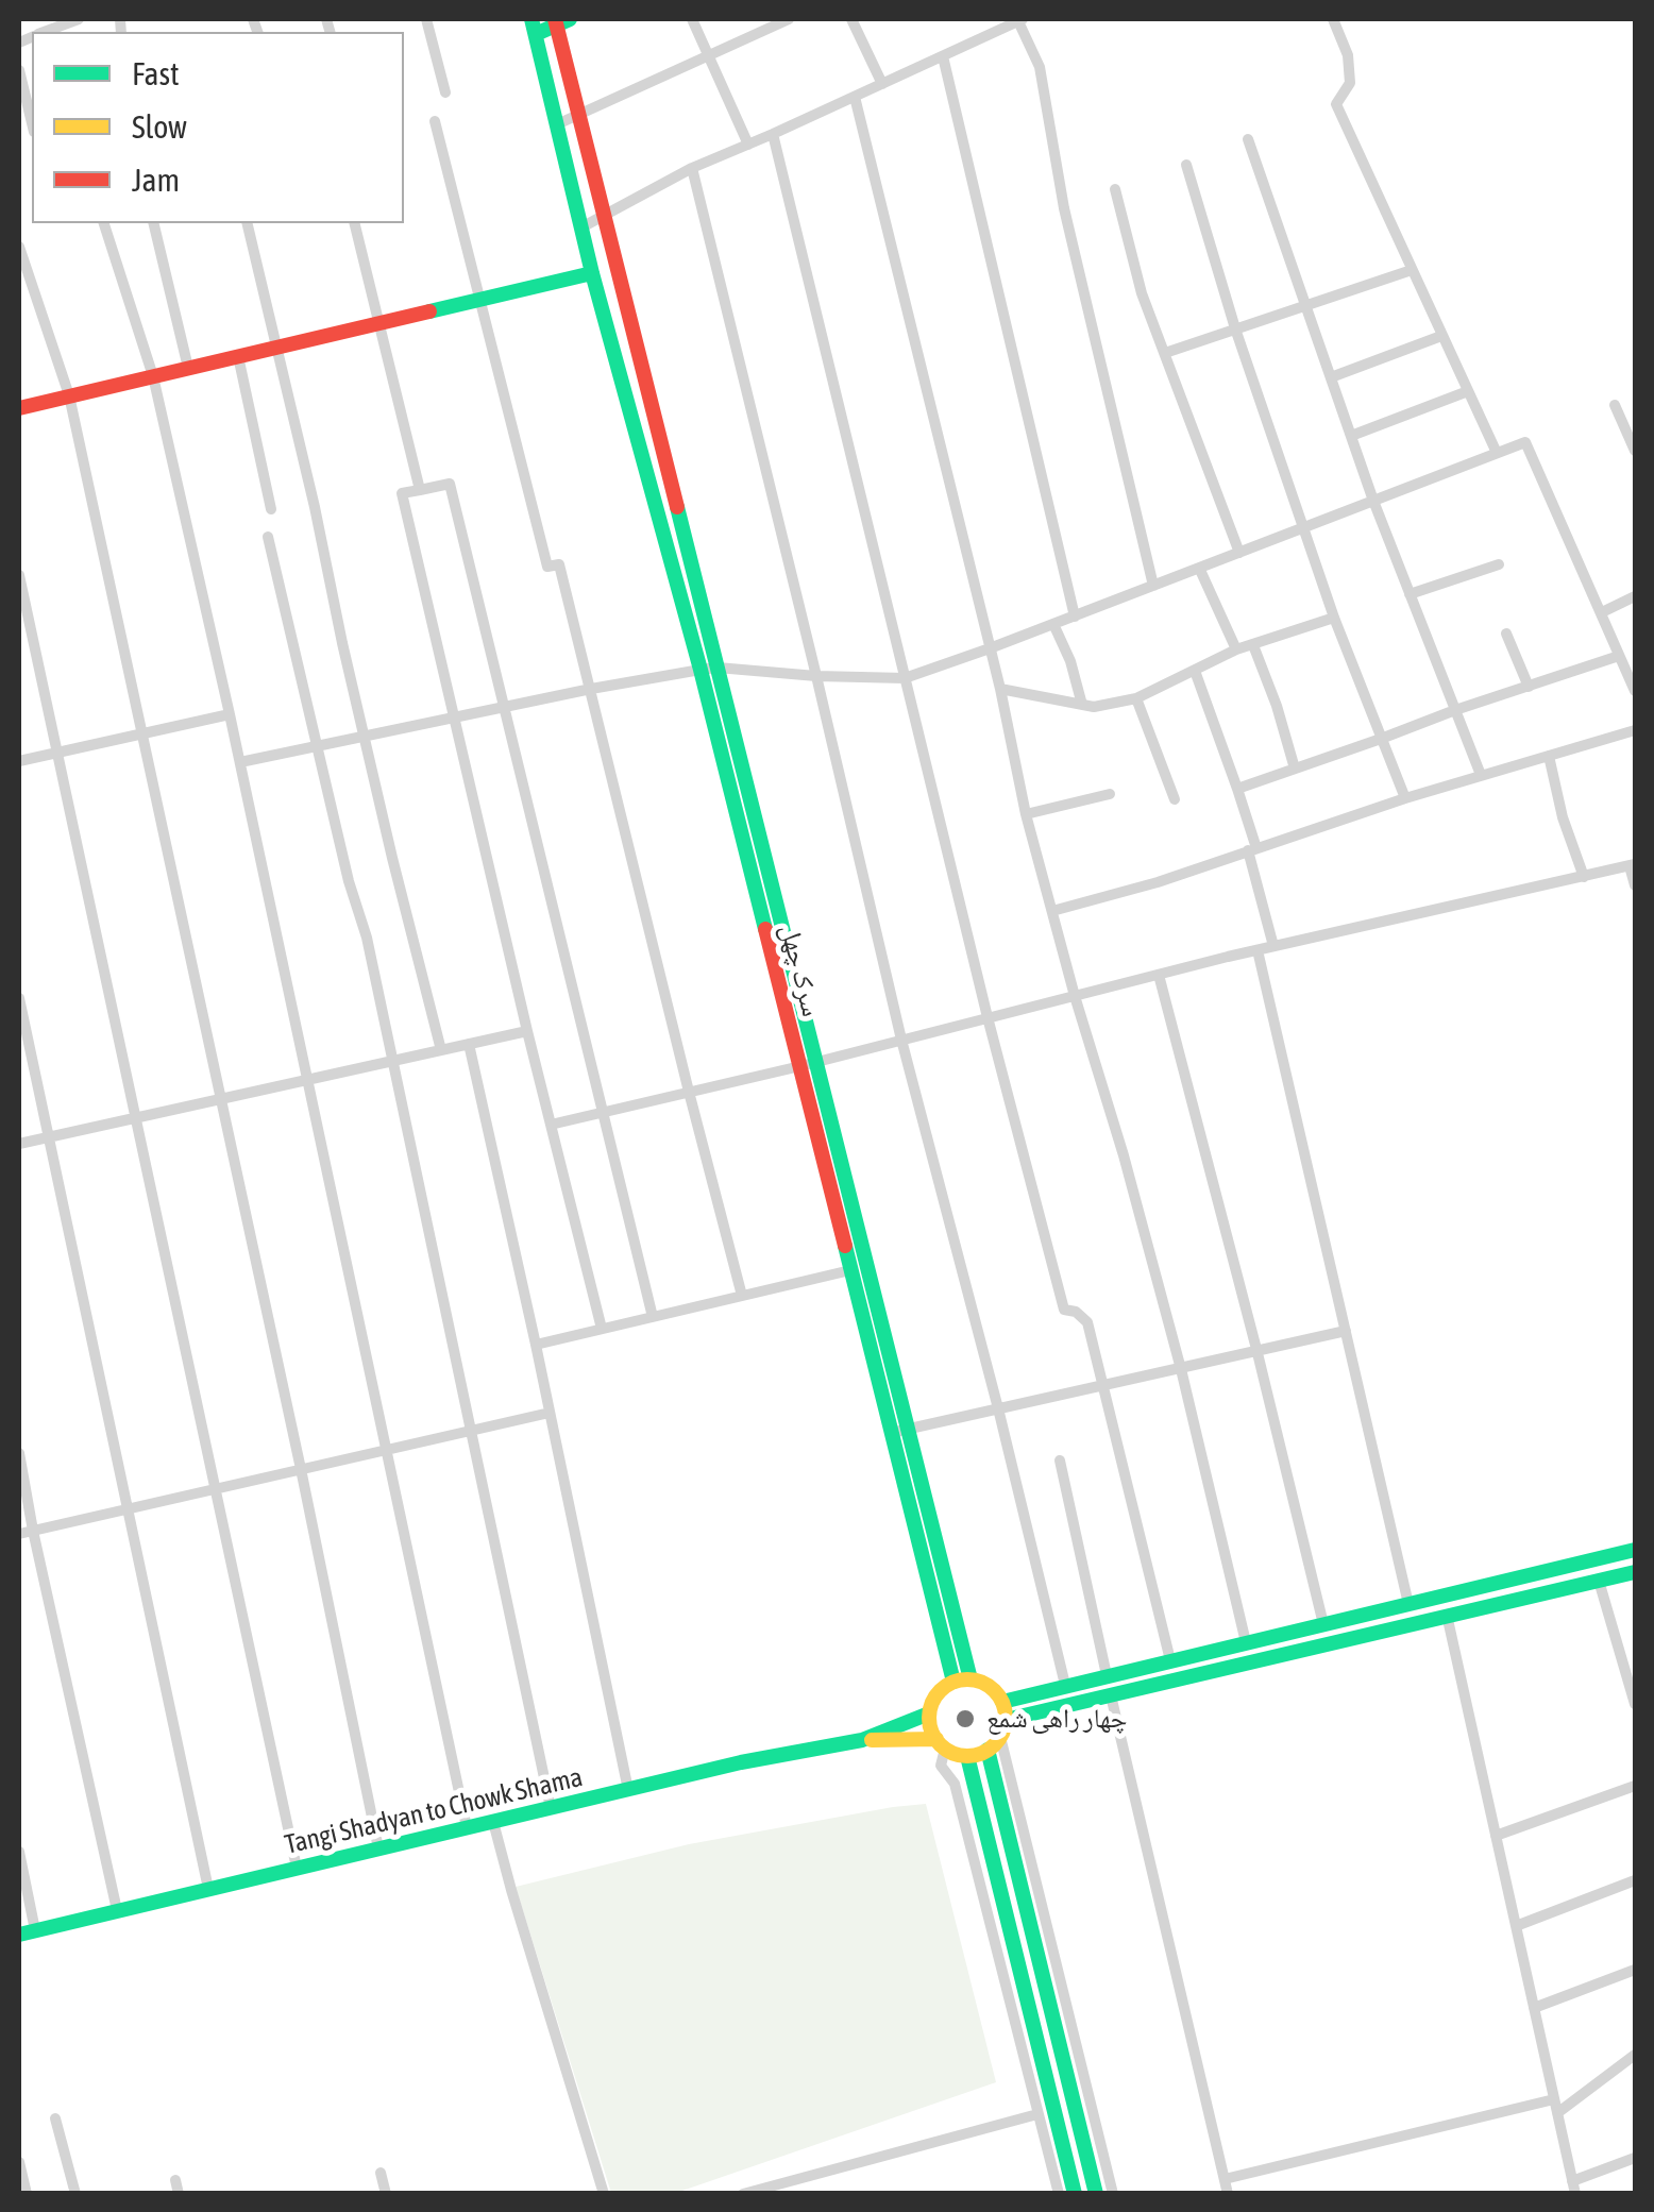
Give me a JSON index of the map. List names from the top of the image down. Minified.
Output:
{"streets":{"main road":["سرک چهل","Tangi Shadyan to Chowk Shama"]},"places":["چهار راهی شمع"],"legend":["Fast","Slow","Jam"]}
